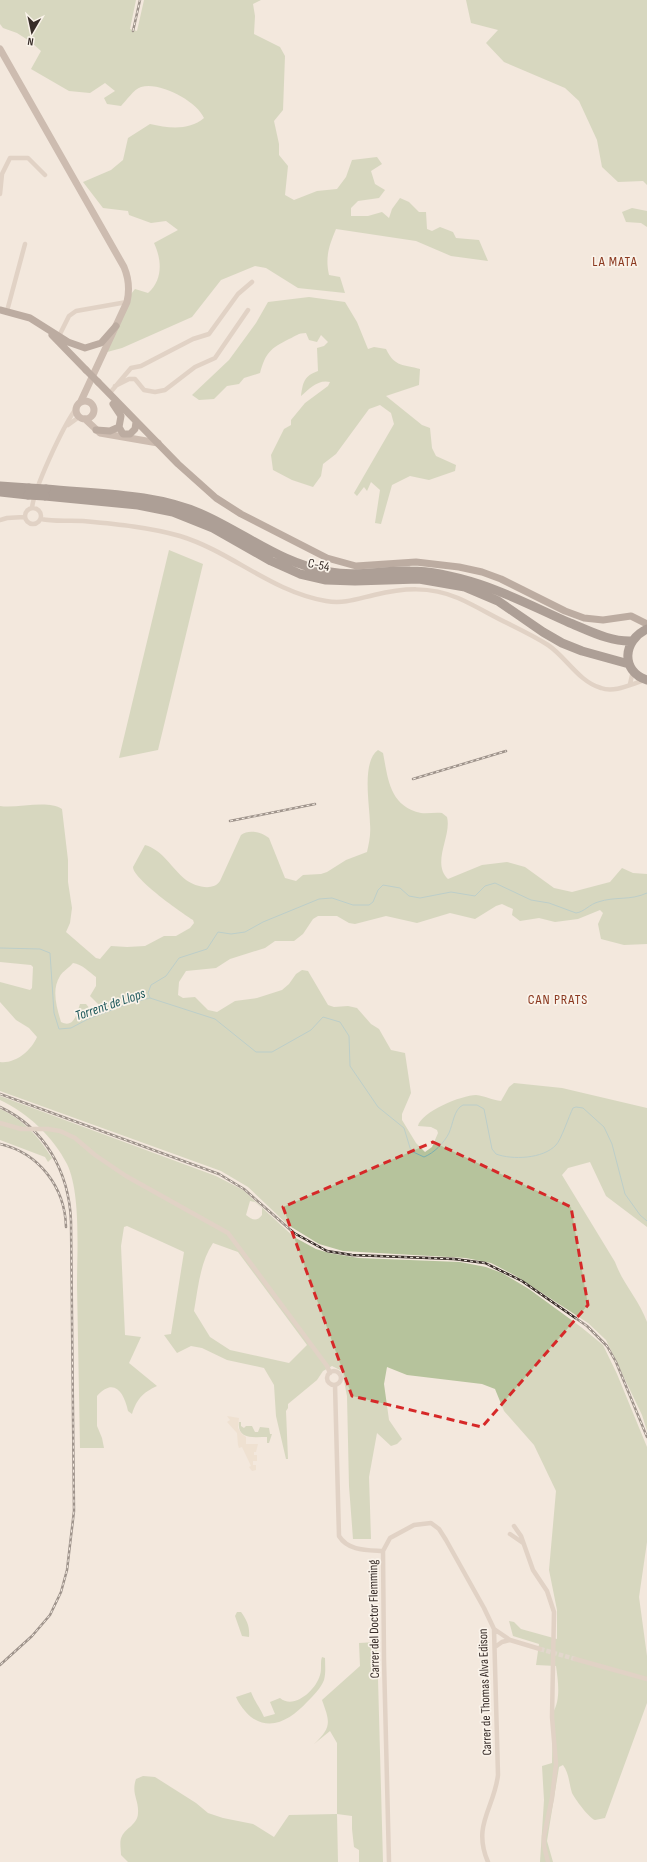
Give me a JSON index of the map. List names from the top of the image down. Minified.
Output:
{"streets":{"highway":["C-54"],"street":["Carrer del Doctor Flemming","Carrer de Thomas Alva Edison"]},"crossings":[["Carrer del Doctor Flemming","Carrer de Thomas Alva Edison"]],"districts":["LA MATA","CAN PRATS"],"water":["Torrent de Llops"],"north":"bottom"}
